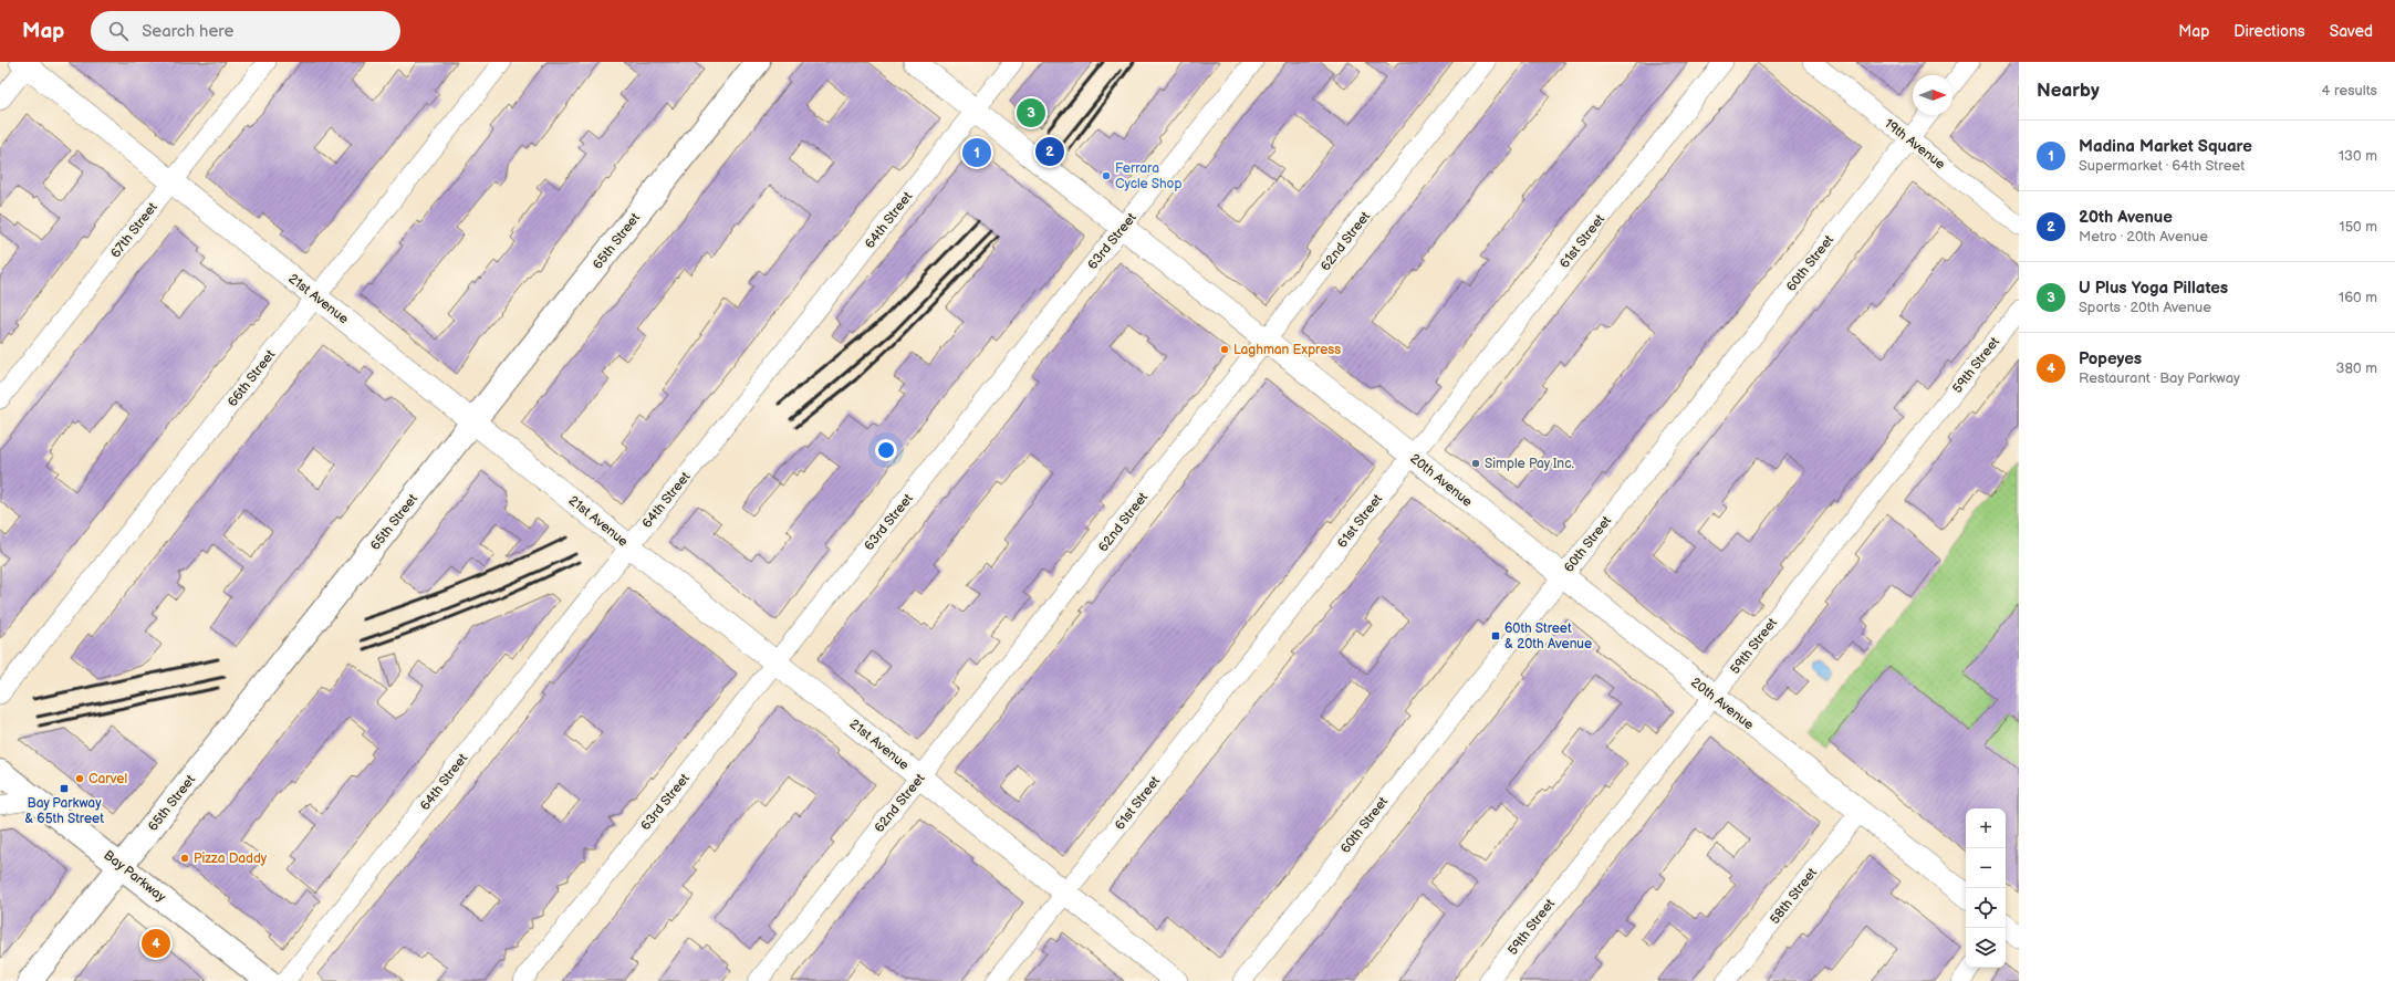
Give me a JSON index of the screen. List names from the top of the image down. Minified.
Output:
{"streets":{"main road":["65th Street","Bay Parkway"],"street":["19th Avenue","64th Street","67th Street","63rd Street","62nd Street","61st Street","60th Street","21st Avenue","59th Street","66th Street","20th Avenue","58th Street"]},"crossings":[["19th Avenue","60th Street"],["64th Street","21st Avenue"],["64th Street","20th Avenue"],["67th Street","21st Avenue"],["65th Street","21st Avenue"],["65th Street","Bay Parkway"],["63rd Street","21st Avenue"],["63rd Street","20th Avenue"],["62nd Street","21st Avenue"],["62nd Street","20th Avenue"],["61st Street","21st Avenue"],["61st Street","20th Avenue"],["60th Street","20th Avenue"],["21st Avenue","66th Street"],["59th Street","20th Avenue"],["20th Avenue","58th Street"]],"places":{"other":["Ferrara Cycle Shop","Laghman Express","Simple Pay Inc.","Carvel","Pizza Daddy"],"transit":["60th Street & 20th Avenue","Bay Parkway & 65th Street"]},"north":"right","page":{"header":"Map","search":"Search here","nav":["Map","Directions","Saved"],"heading":["Nearby","4 results"],"pins":["3","2","1","4"],"list":[{"mark":"1","name":"Madina Market Square","note":"Supermarket · 64th Street","value":"130 m"},{"mark":"2","name":"20th Avenue","note":"Metro · 20th Avenue","value":"150 m"},{"mark":"3","name":"U Plus Yoga Pillates","note":"Sports · 20th Avenue","value":"160 m"},{"mark":"4","name":"Popeyes","note":"Restaurant · Bay Parkway","value":"380 m"}],"map_buttons":["+","−"]}}
